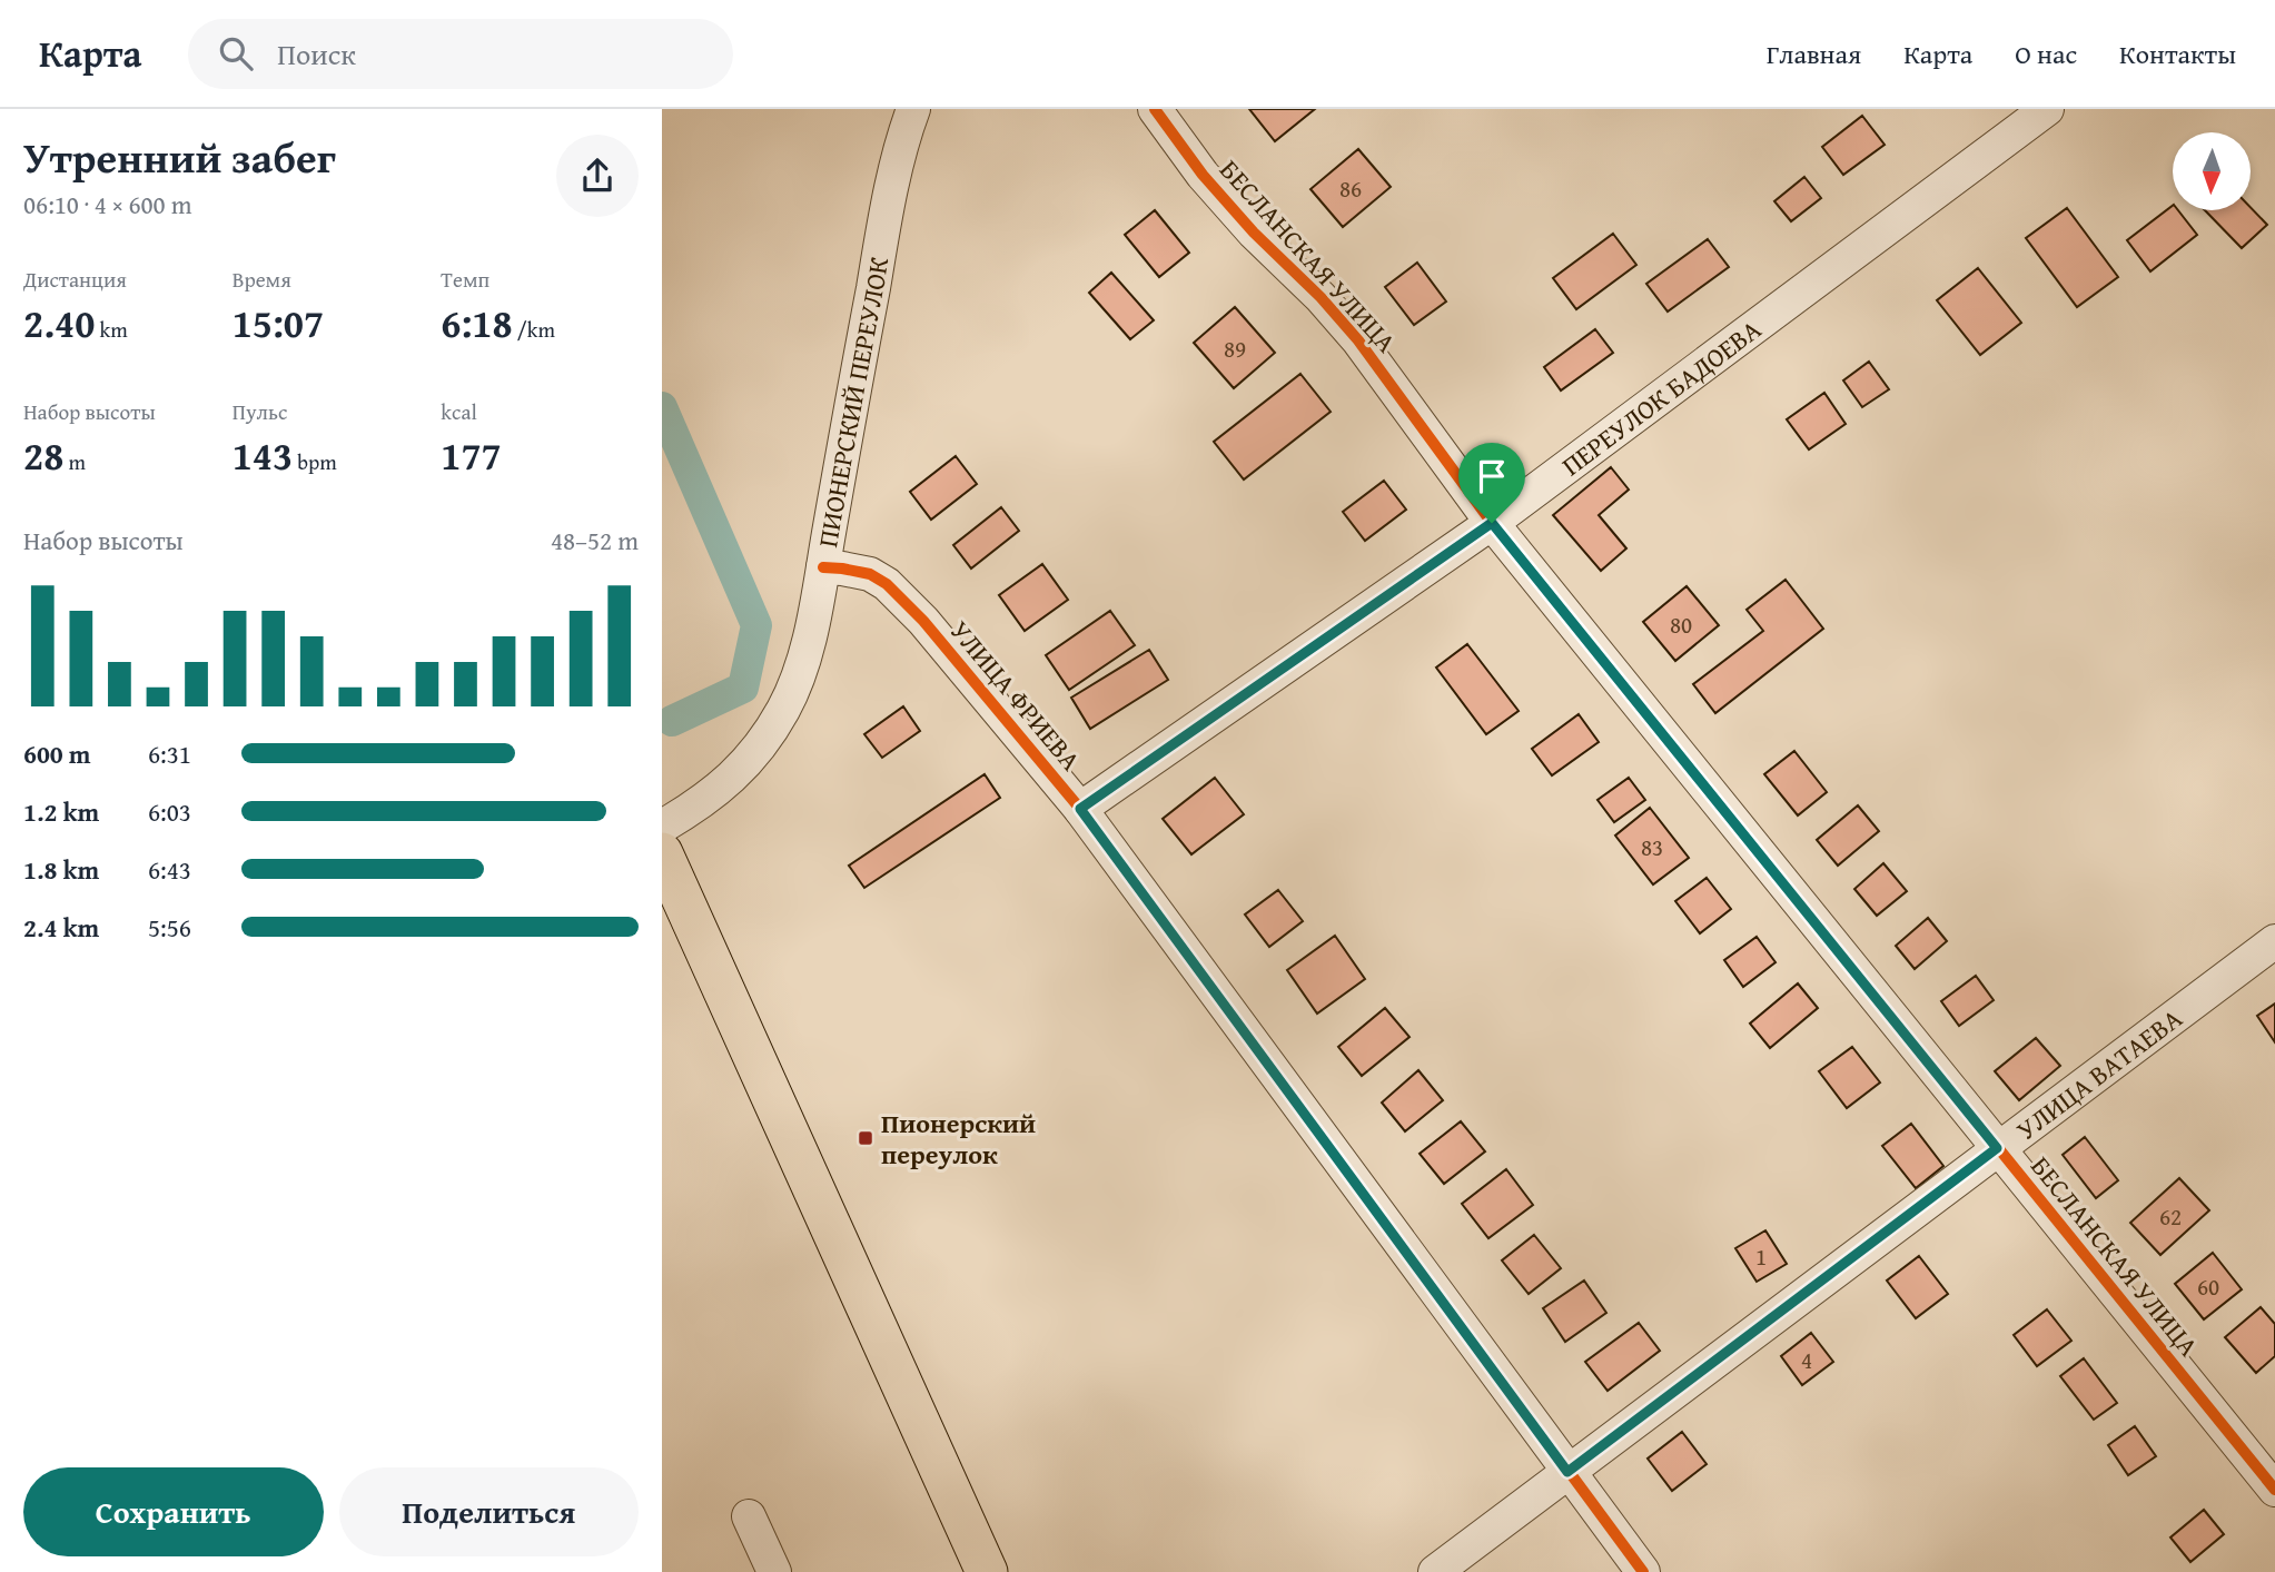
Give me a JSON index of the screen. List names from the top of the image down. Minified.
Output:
{"streets":{"street":["БЕСЛАНСКАЯ УЛИЦА","ПЕРЕУЛОК БАДОЕВА","ПИОНЕРСКИЙ ПЕРЕУЛОК","УЛИЦА ФРИЕВА","УЛИЦА ВАТАЕВА"]},"crossings":[["БЕСЛАНСКАЯ УЛИЦА","ПЕРЕУЛОК БАДОЕВА"],["БЕСЛАНСКАЯ УЛИЦА","УЛИЦА ВАТАЕВА"],["ПЕРЕУЛОК БАДОЕВА","УЛИЦА ФРИЕВА"],["ПИОНЕРСКИЙ ПЕРЕУЛОК","УЛИЦА ФРИЕВА"],["УЛИЦА ФРИЕВА","УЛИЦА ВАТАЕВА"]],"places":{"transit":["Пионерский переулок"]},"house_numbers":["86","89","80","83","62","1","60","4"],"north":"bottom","page":{"header":"Карта","search":"Поиск","nav":["Главная","Карта","О нас","Контакты"],"heading":["Утренний забег","06:10 · 4 × 600 m"],"stats":[["Дистанция","2.40 km"],["Время","15:07"],["Темп","6:18 /km"],["Набор высоты","28 m"],["Пульс","143 bpm"],["kcal","177"]],"chart":["Набор высоты","48–52 m"],"list":[{"name":"600 m","note":"6:31"},{"name":"1.2 km","note":"6:03"},{"name":"1.8 km","note":"6:43"},{"name":"2.4 km","note":"5:56"}],"buttons":["Сохранить","Поделиться"]}}
